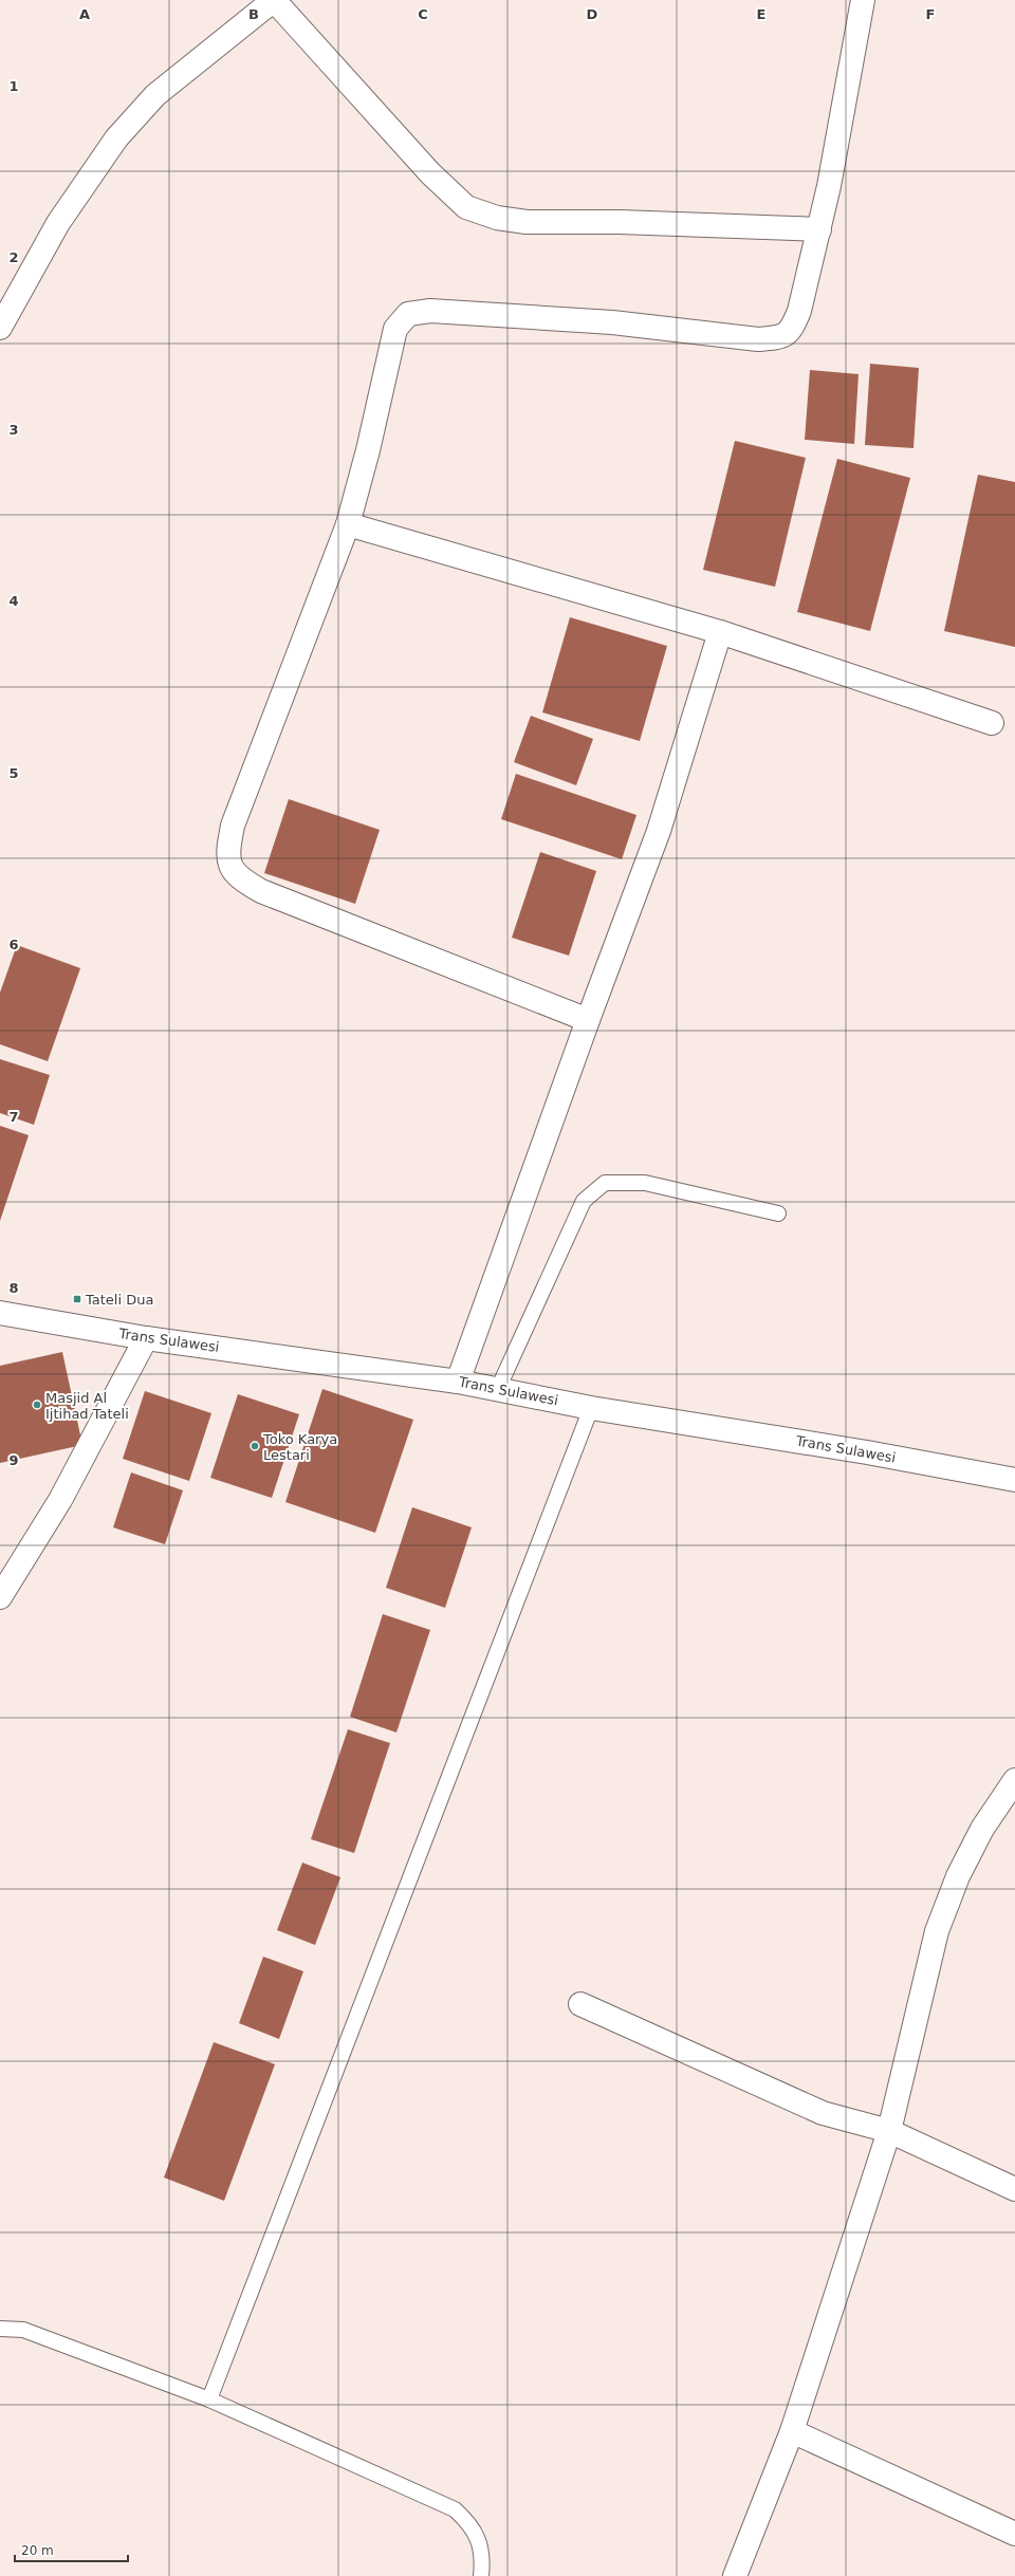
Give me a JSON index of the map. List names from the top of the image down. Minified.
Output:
{"streets":{"main road":["Trans Sulawesi"]},"places":{"transit":["Tateli Dua"],"other":["Masjid Al Ijtihad Tateli","Toko Karya Lestari"]},"scale_bar":"20 m","grid":{"columns":["A","B","C","D","E","F"],"rows":["1","2","3","4","5","6","7","8","9"]}}
